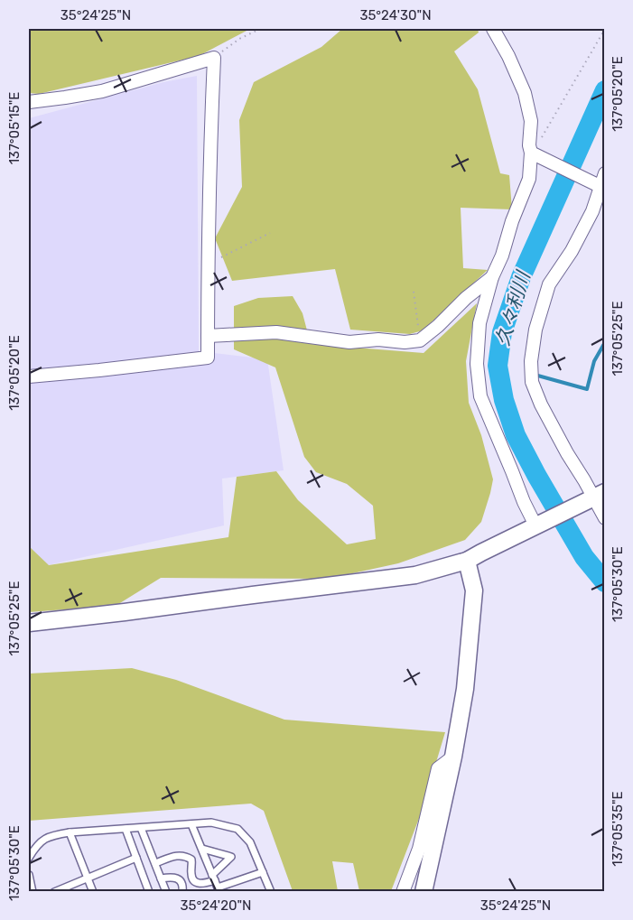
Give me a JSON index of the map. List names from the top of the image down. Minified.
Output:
{"water":["久々利川"],"coordinates":["35°24'25\"N","35°24'30\"N","137°05'20\"E","137°05'15\"E","137°05'25\"E","137°05'30\"E","137°05'35\"E","35°24'20\"N"]}
